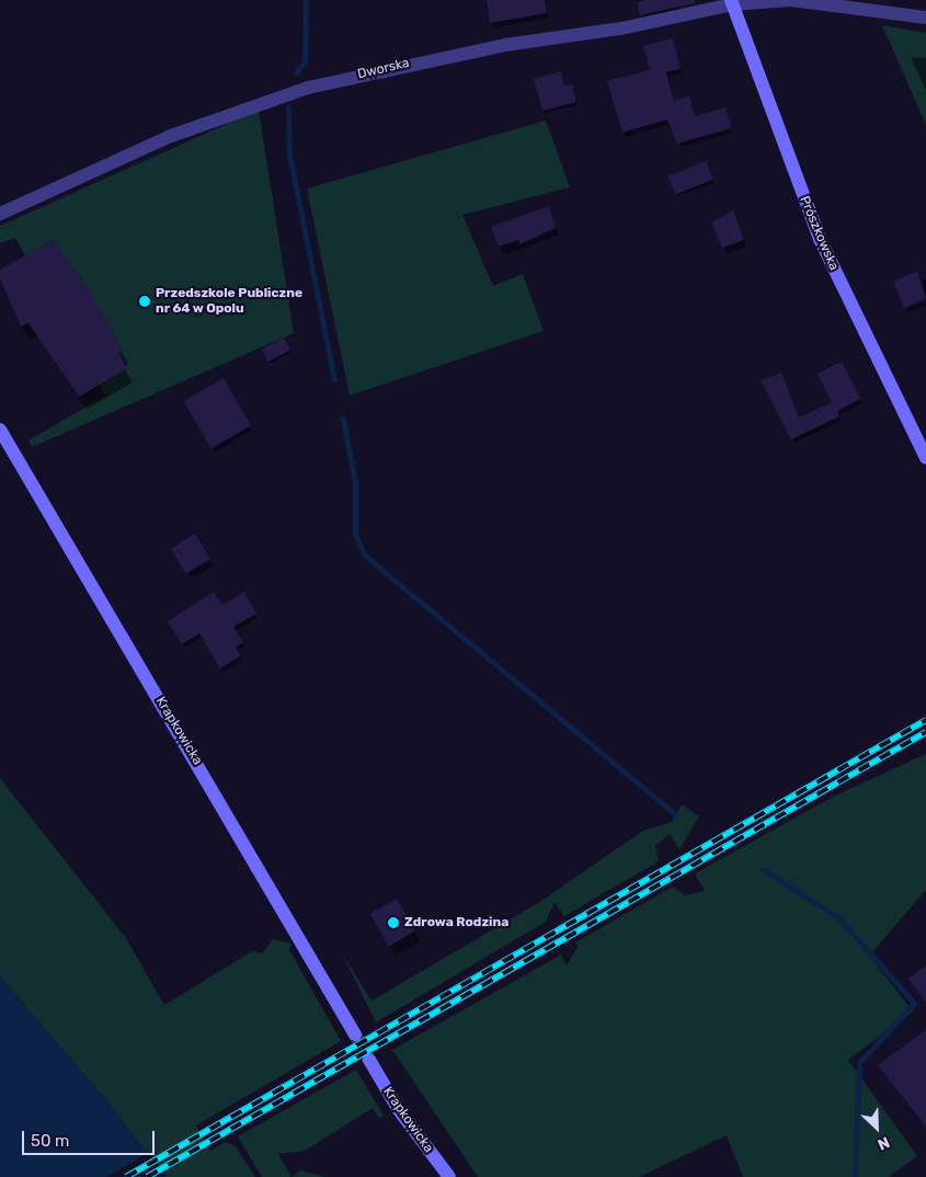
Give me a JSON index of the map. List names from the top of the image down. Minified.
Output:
{"streets":{"street":["Dworska","Prószkowska","Krapkowicka"]},"crossings":[["Dworska","Prószkowska"]],"places":["Przedszkole Publiczne nr 64 w Opolu","Zdrowa Rodzina"],"scale_bar":"50 m","north":"bottom right"}
